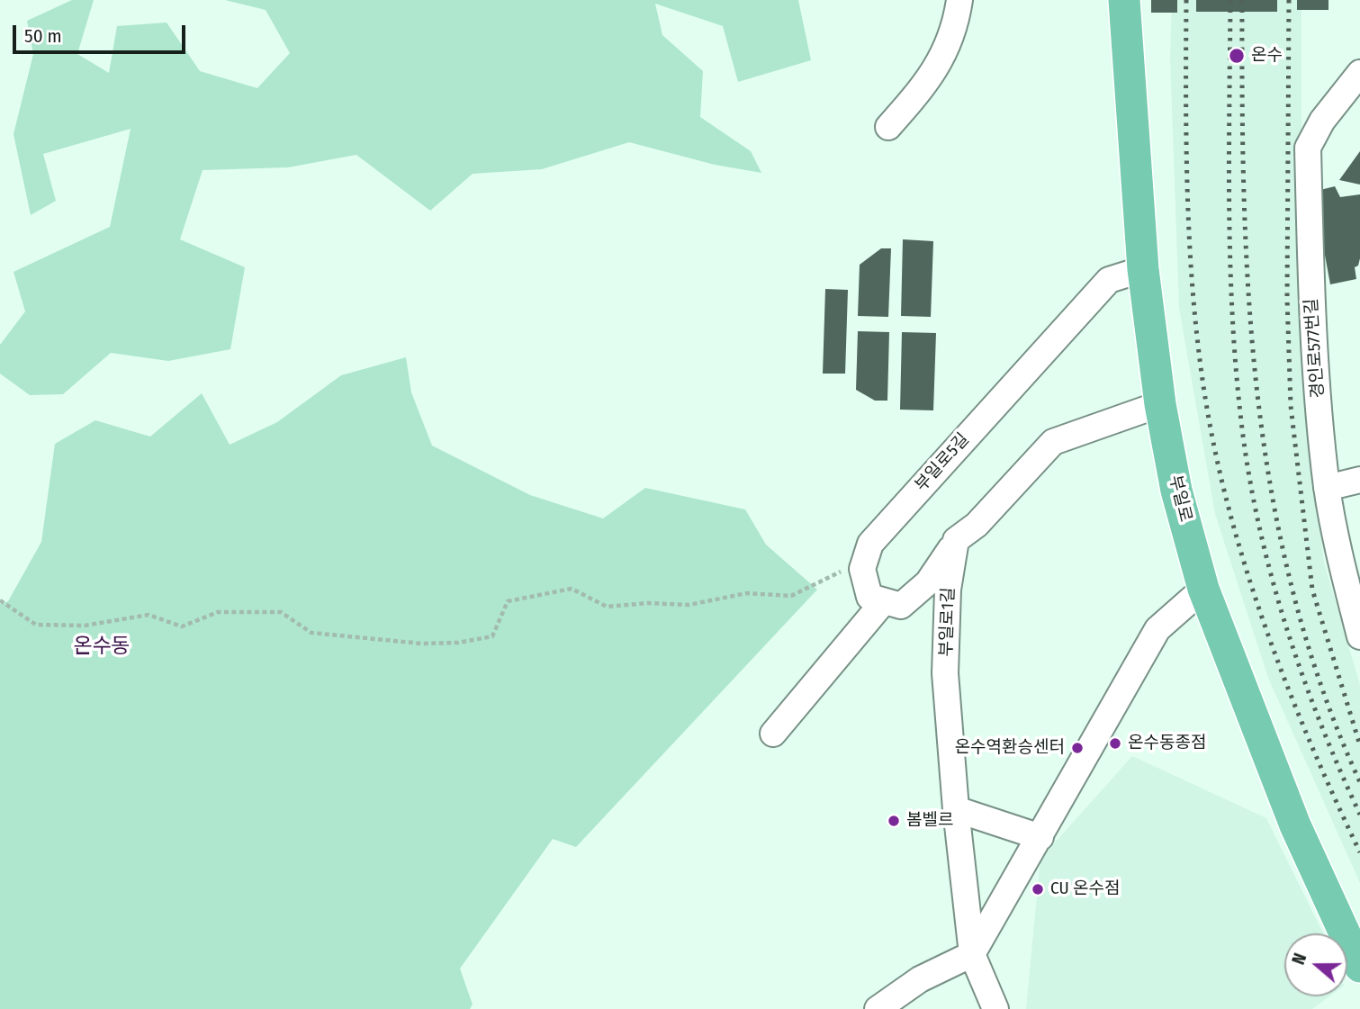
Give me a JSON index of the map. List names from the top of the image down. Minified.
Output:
{"streets":{"main road":["부일로"],"street":["경인로577번길","부일로5길","부일로1길"]},"crossings":[["부일로5길","부일로"]],"districts":["온수동"],"places":["온수","온수동종점","온수역환승센터","봄벨르","CU 온수점"],"scale_bar":"50 m","north":"left"}
